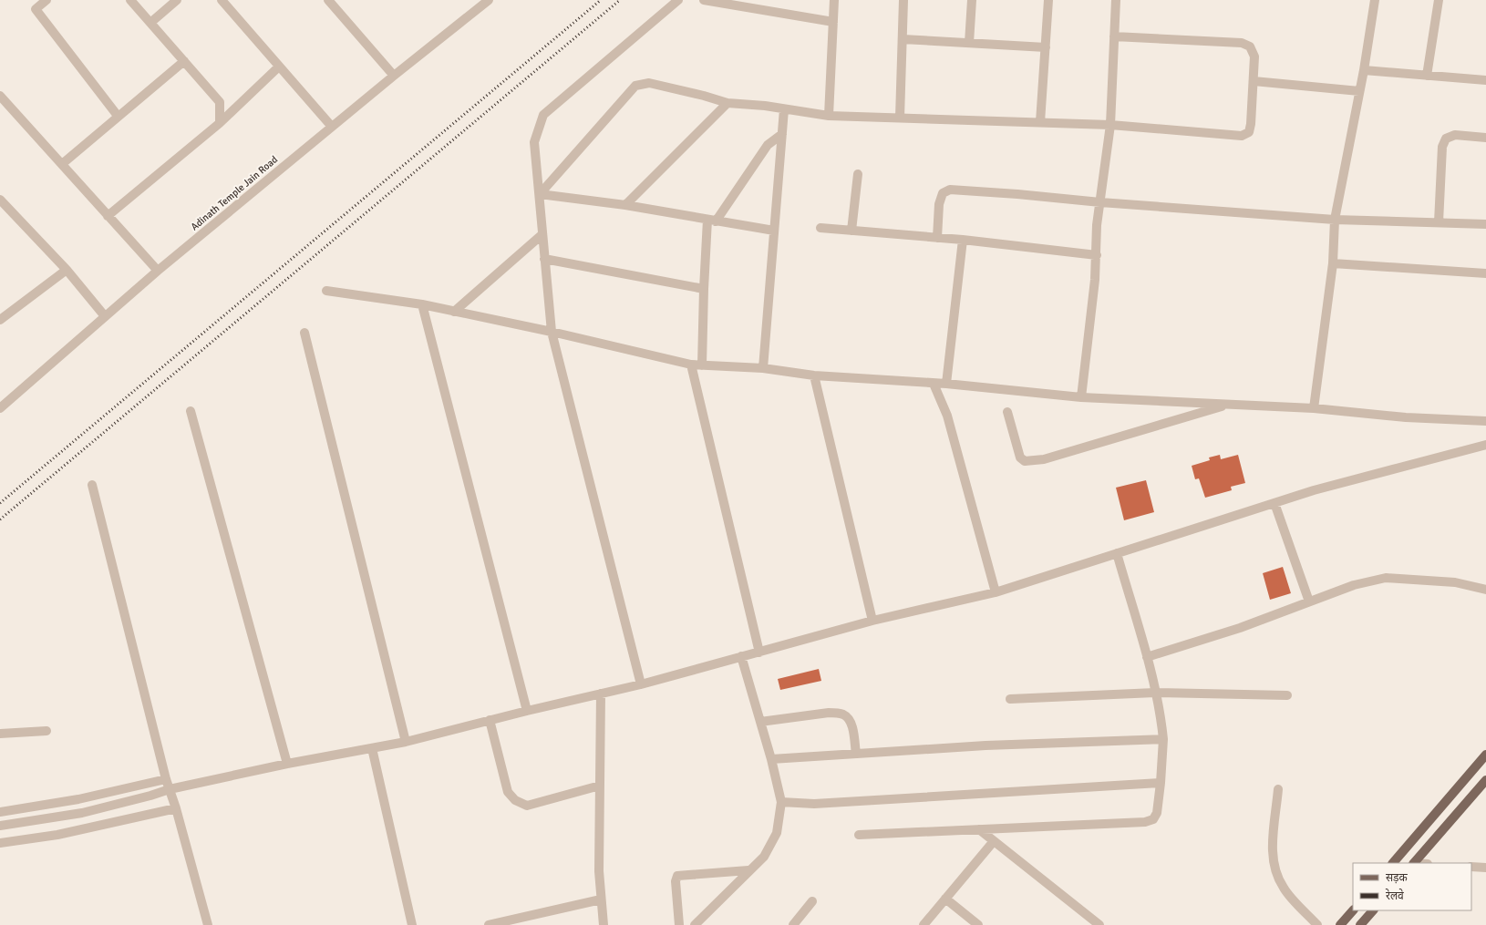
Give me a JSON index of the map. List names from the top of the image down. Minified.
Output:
{"streets":{"street":["Adinath Temple Jain Road"]},"legend":["सड़क","रेलवे"]}
